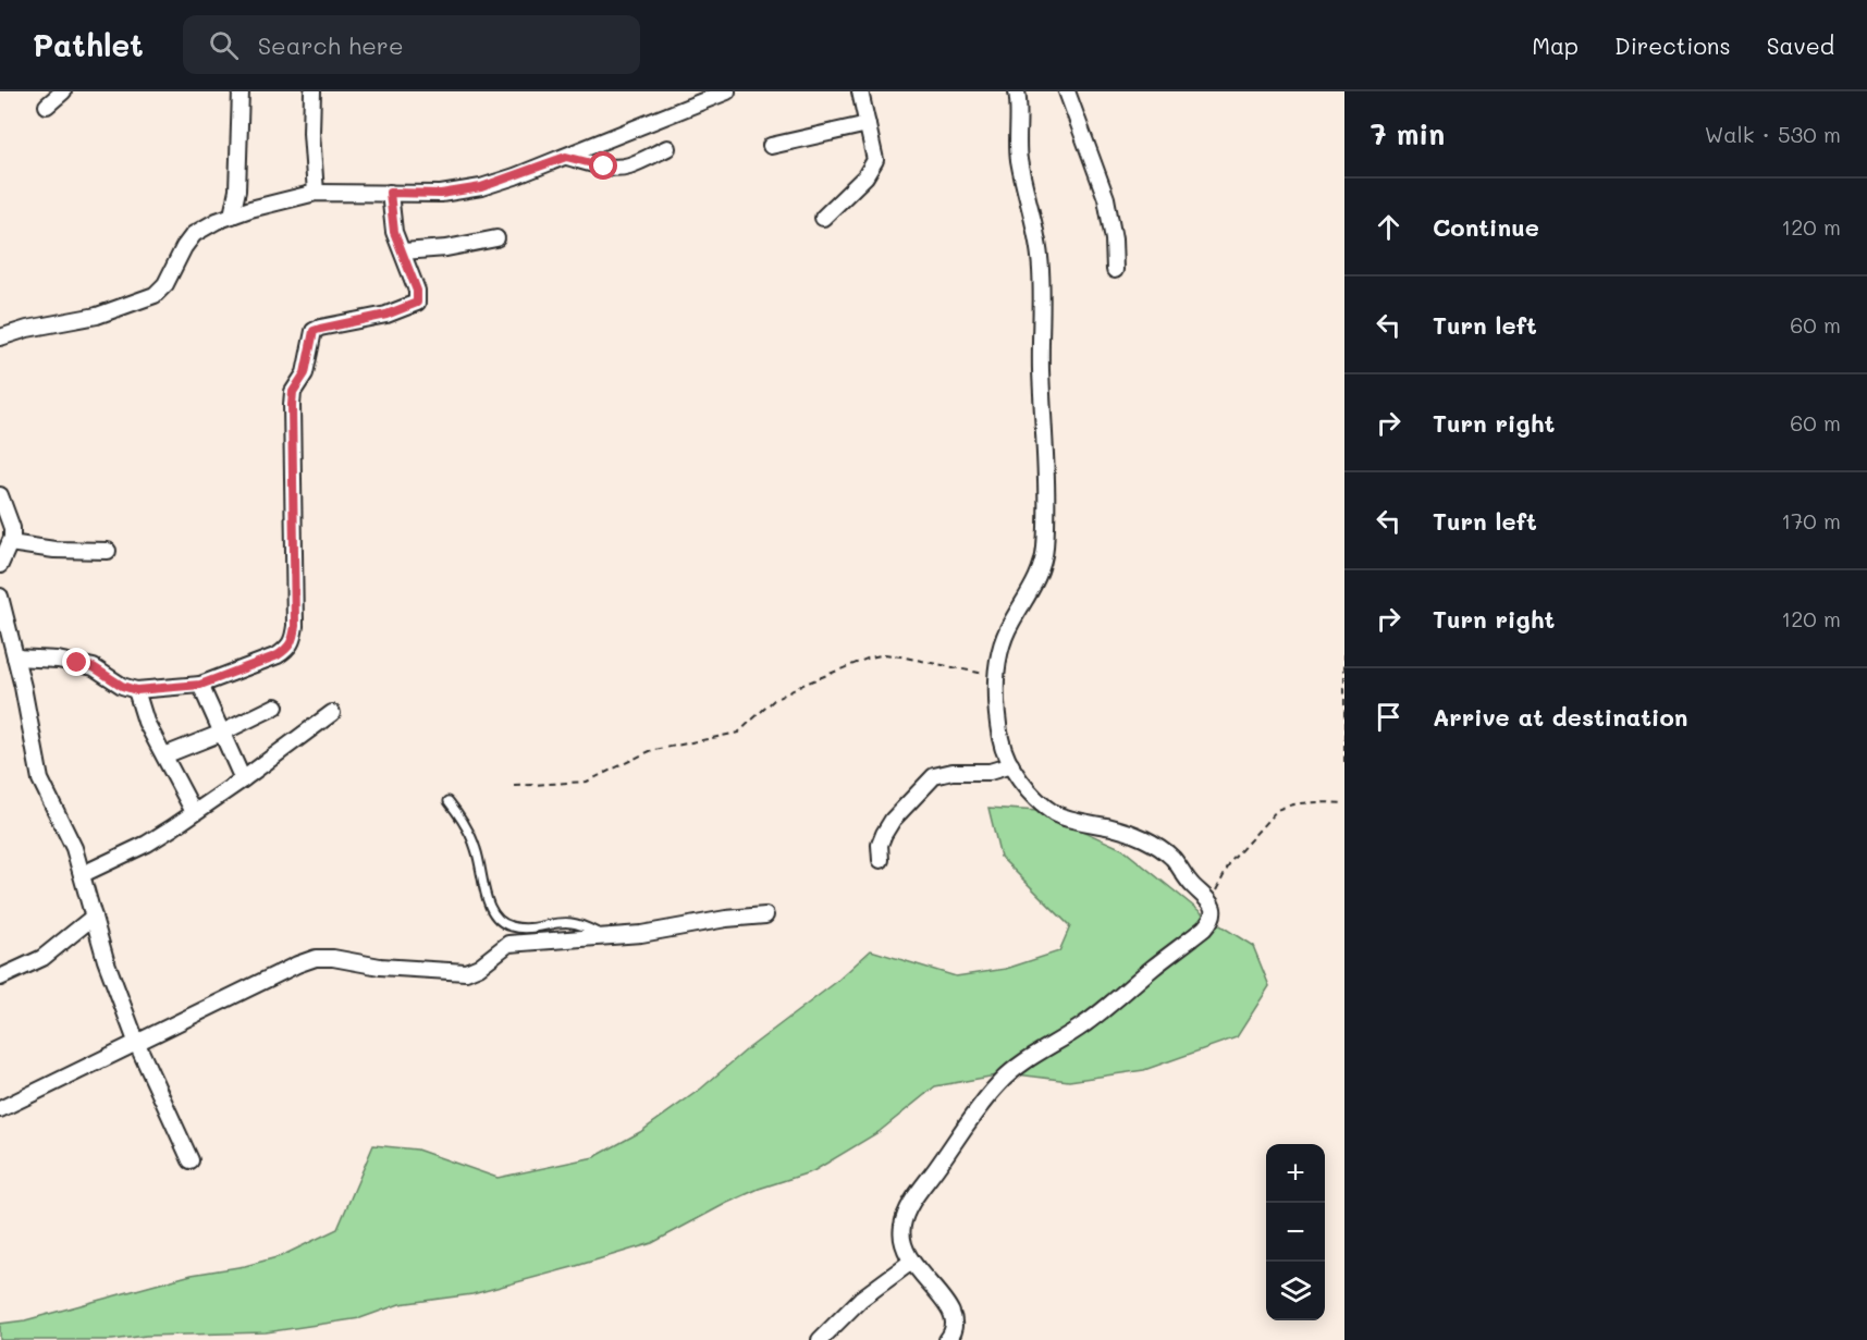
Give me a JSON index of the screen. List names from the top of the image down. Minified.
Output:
{"page":{"header":"Pathlet","search":"Search here","nav":["Map","Directions","Saved"],"heading":["7 min","Walk · 530 m"],"list":[["Continue","120 m"],["Turn left","60 m"],["Turn right","60 m"],["Turn left","170 m"],["Turn right","120 m"],"Arrive at destination"],"map_buttons":["+","−"]}}
